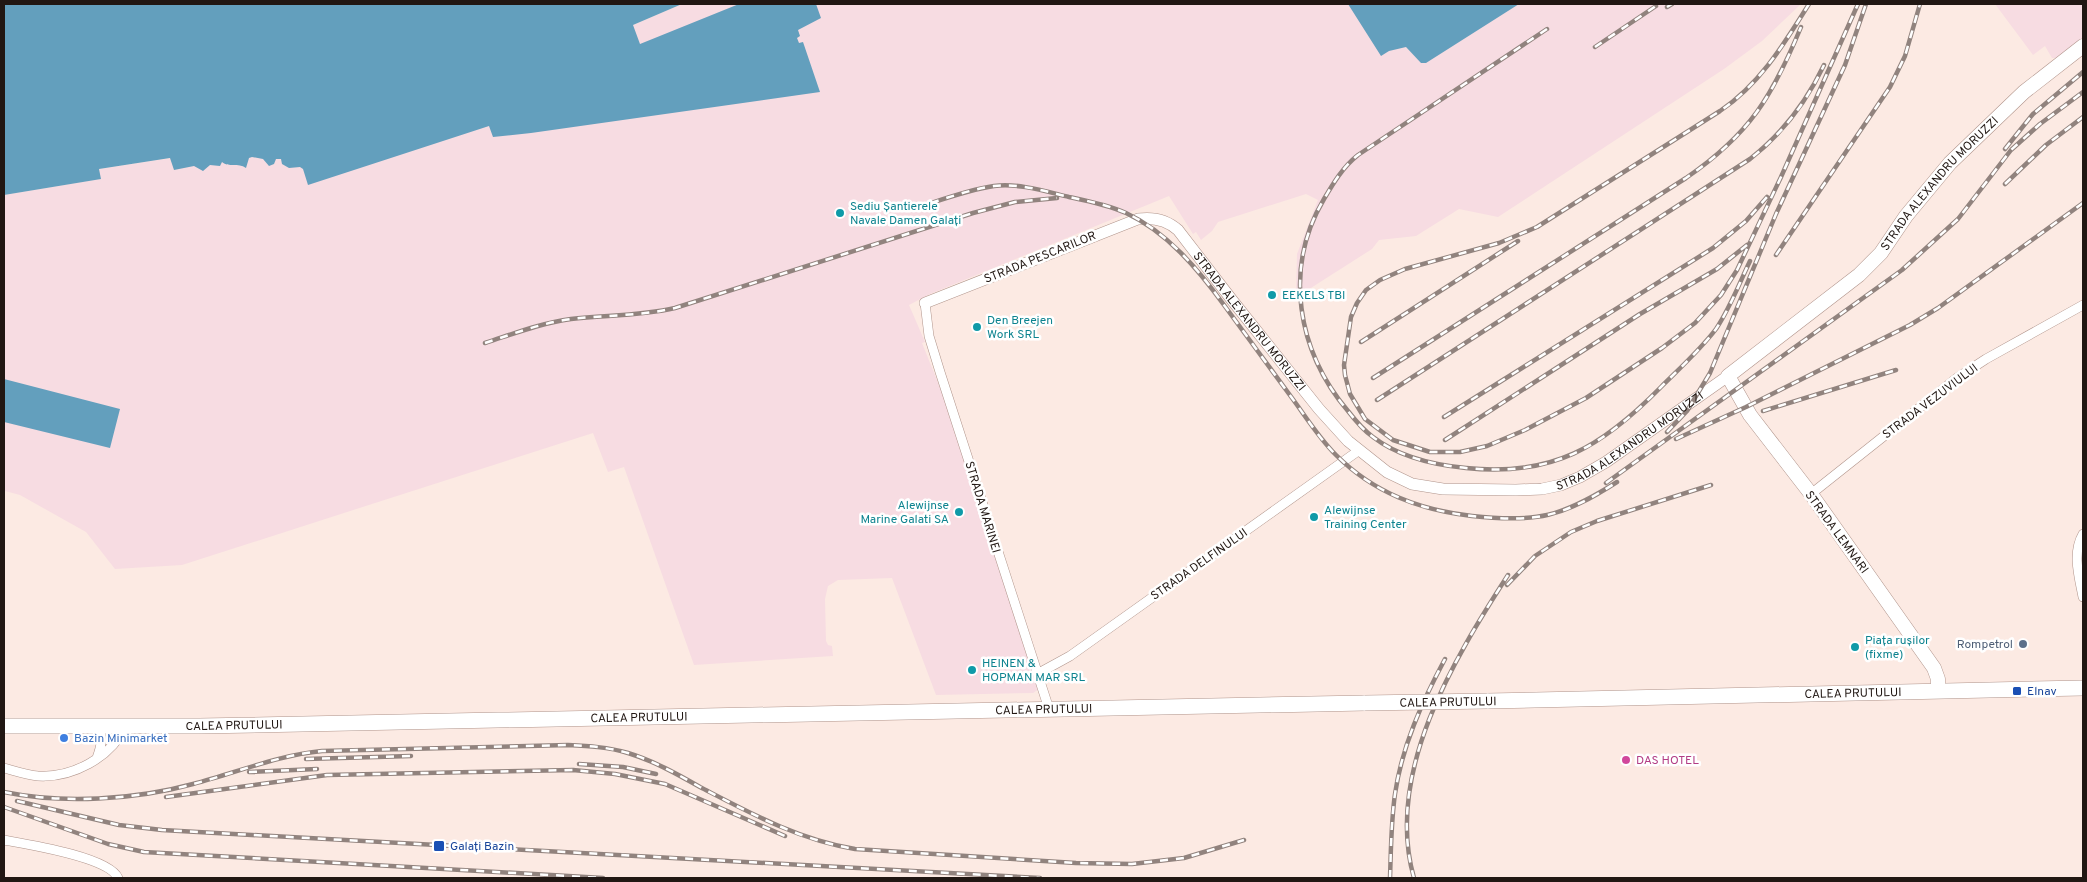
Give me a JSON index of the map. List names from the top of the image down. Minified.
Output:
{"streets":{"highway":["CALEA PRUTULUI"],"main road":["STRADA ALEXANDRU MORUZZI","STRADA LEMNARI"],"street":["STRADA PESCARILOR","STRADA VEZUVIULUI","STRADA MARINEI","STRADA DELFINULUI"]},"crossings":[["STRADA ALEXANDRU MORUZZI","STRADA PESCARILOR"],["STRADA ALEXANDRU MORUZZI","STRADA LEMNARI"],["STRADA ALEXANDRU MORUZZI","STRADA DELFINULUI"],["STRADA PESCARILOR","STRADA MARINEI"],["STRADA VEZUVIULUI","STRADA LEMNARI"],["STRADA MARINEI","STRADA DELFINULUI"],["STRADA MARINEI","CALEA PRUTULUI"],["STRADA LEMNARI","CALEA PRUTULUI"]],"places":{"other":["Sediu Șantierele Navale Damen Galați","EEKELS TBI","Den Breejen Work SRL","Alewijnse Marine Galati SA","Alewijnse Training Center","Rompetrol","Piața rușilor (fixme)","HEINEN & HOPMAN MAR SRL","Bazin Minimarket","DAS HOTEL"],"transit":["Elnav","Galați Bazin"]}}
